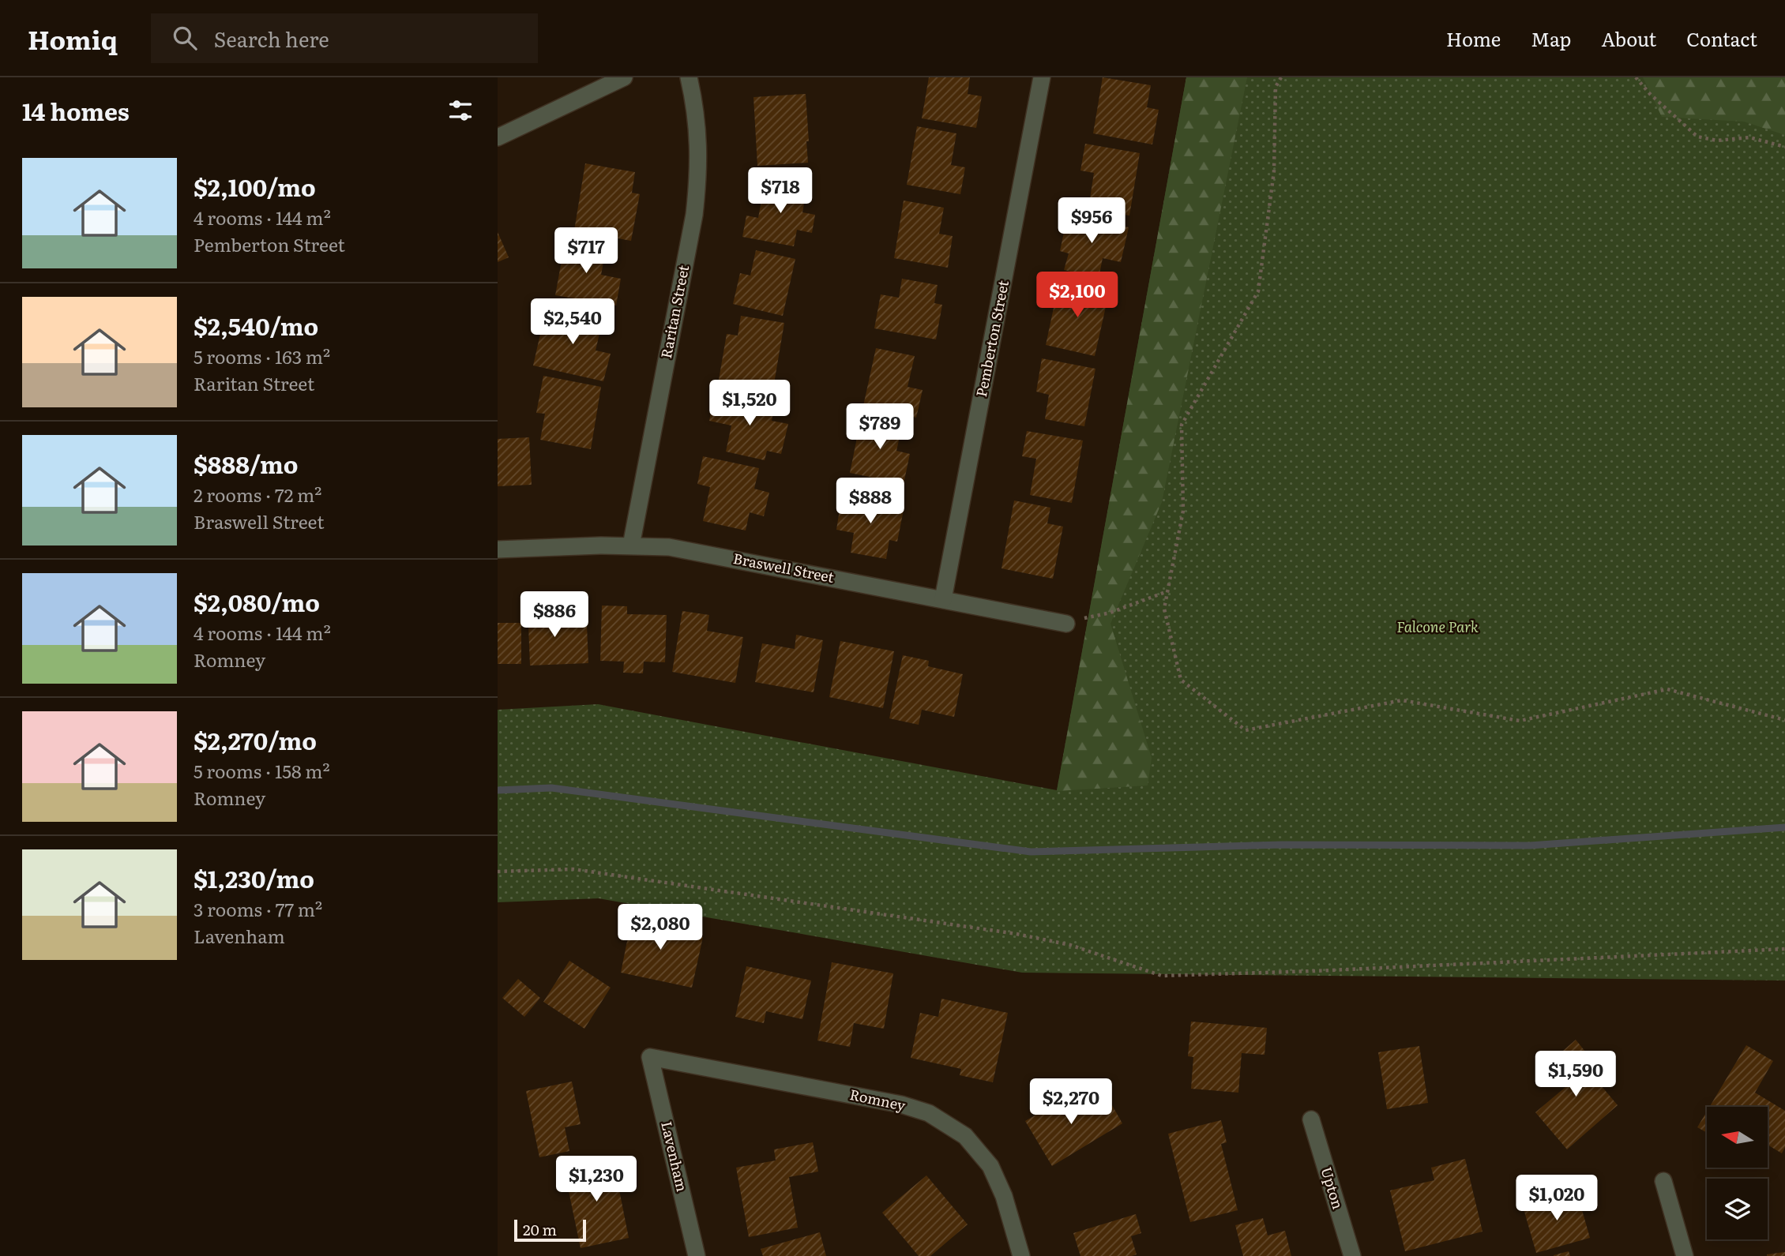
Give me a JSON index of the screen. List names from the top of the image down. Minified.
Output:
{"streets":{"street":["Raritan Street","Pemberton Street","Braswell Street","Romney","Lavenham","Upton"]},"crossings":[["Raritan Street","Braswell Street"],["Pemberton Street","Braswell Street"],["Romney","Lavenham"]],"parks":["Falcone Park"],"scale_bar":"20 m","north":"left","page":{"header":"Homiq","search":"Search here","nav":["Home","Map","About","Contact"],"heading":"14 homes","list":[{"name":"$2,100/mo","note":"4 rooms · 144 m² · Pemberton Street"},{"name":"$2,540/mo","note":"5 rooms · 163 m² · Raritan Street"},{"name":"$888/mo","note":"2 rooms · 72 m² · Braswell Street"},{"name":"$2,080/mo","note":"4 rooms · 144 m² · Romney"},{"name":"$2,270/mo","note":"5 rooms · 158 m² · Romney"},{"name":"$1,230/mo","note":"3 rooms · 77 m² · Lavenham"}],"price":["$718","$956","$717","$2,100","$2,540","$1,520","$789","$888","$886","$2,080","$1,590","$2,270","$1,230","$1,020"],"scale":"20 m"}}
